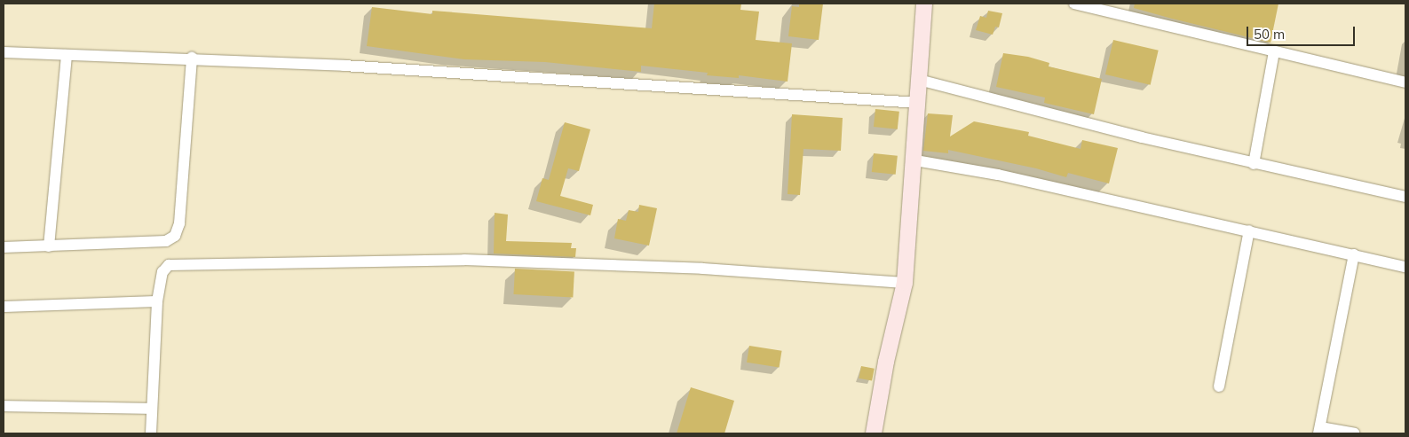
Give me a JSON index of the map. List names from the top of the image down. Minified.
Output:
{"scale_bar":"50 m"}
